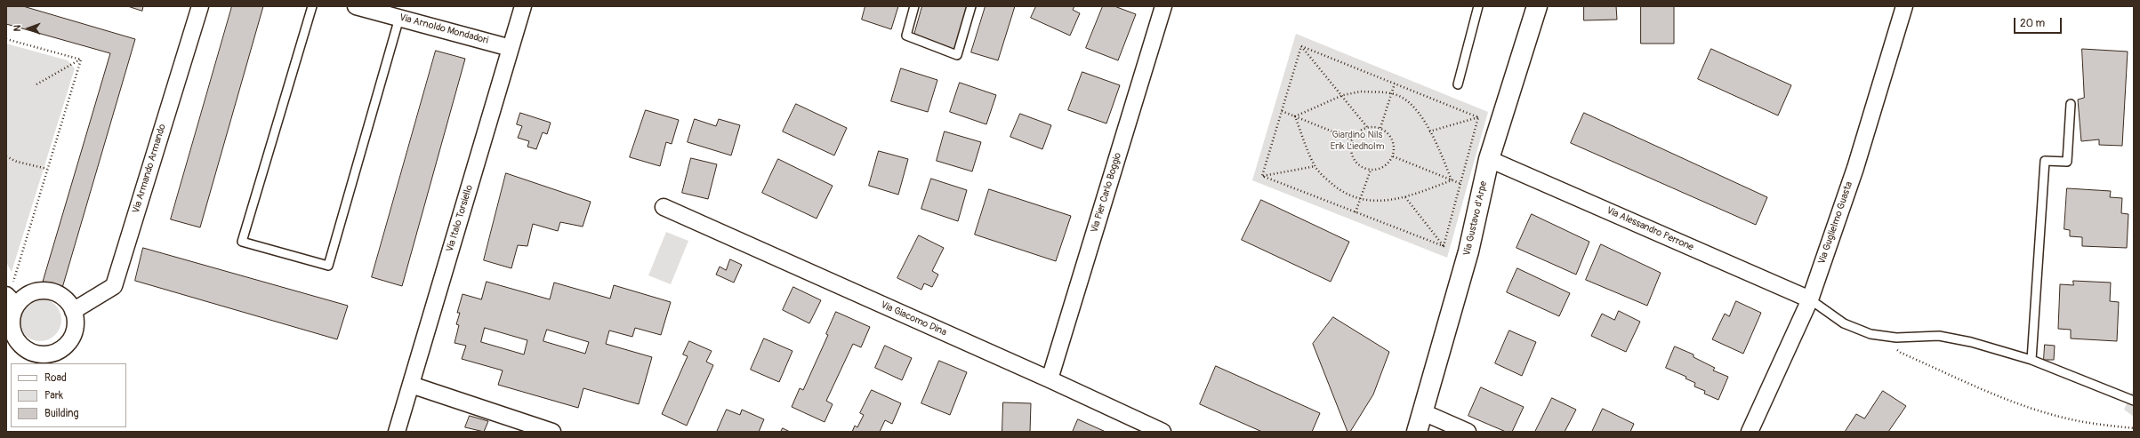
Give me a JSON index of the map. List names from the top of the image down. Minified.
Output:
{"streets":{"street":["Via Arnoldo Mondadori","Via Armando Armando","Via Pier Carlo Boggio","Via Italo Torsiello","Via Gustavo d'Arpe","Via Guglielmo Guasta","Via Alessandro Perrone","Via Giacomo Dina"]},"crossings":[["Via Arnoldo Mondadori","Via Italo Torsiello"],["Via Pier Carlo Boggio","Via Giacomo Dina"],["Via Gustavo d'Arpe","Via Alessandro Perrone"],["Via Guglielmo Guasta","Via Alessandro Perrone"]],"parks":["Giardino Nils Erik Liedholm"],"legend":["Road","Park","Building"],"scale_bar":"20 m","north":"left"}
